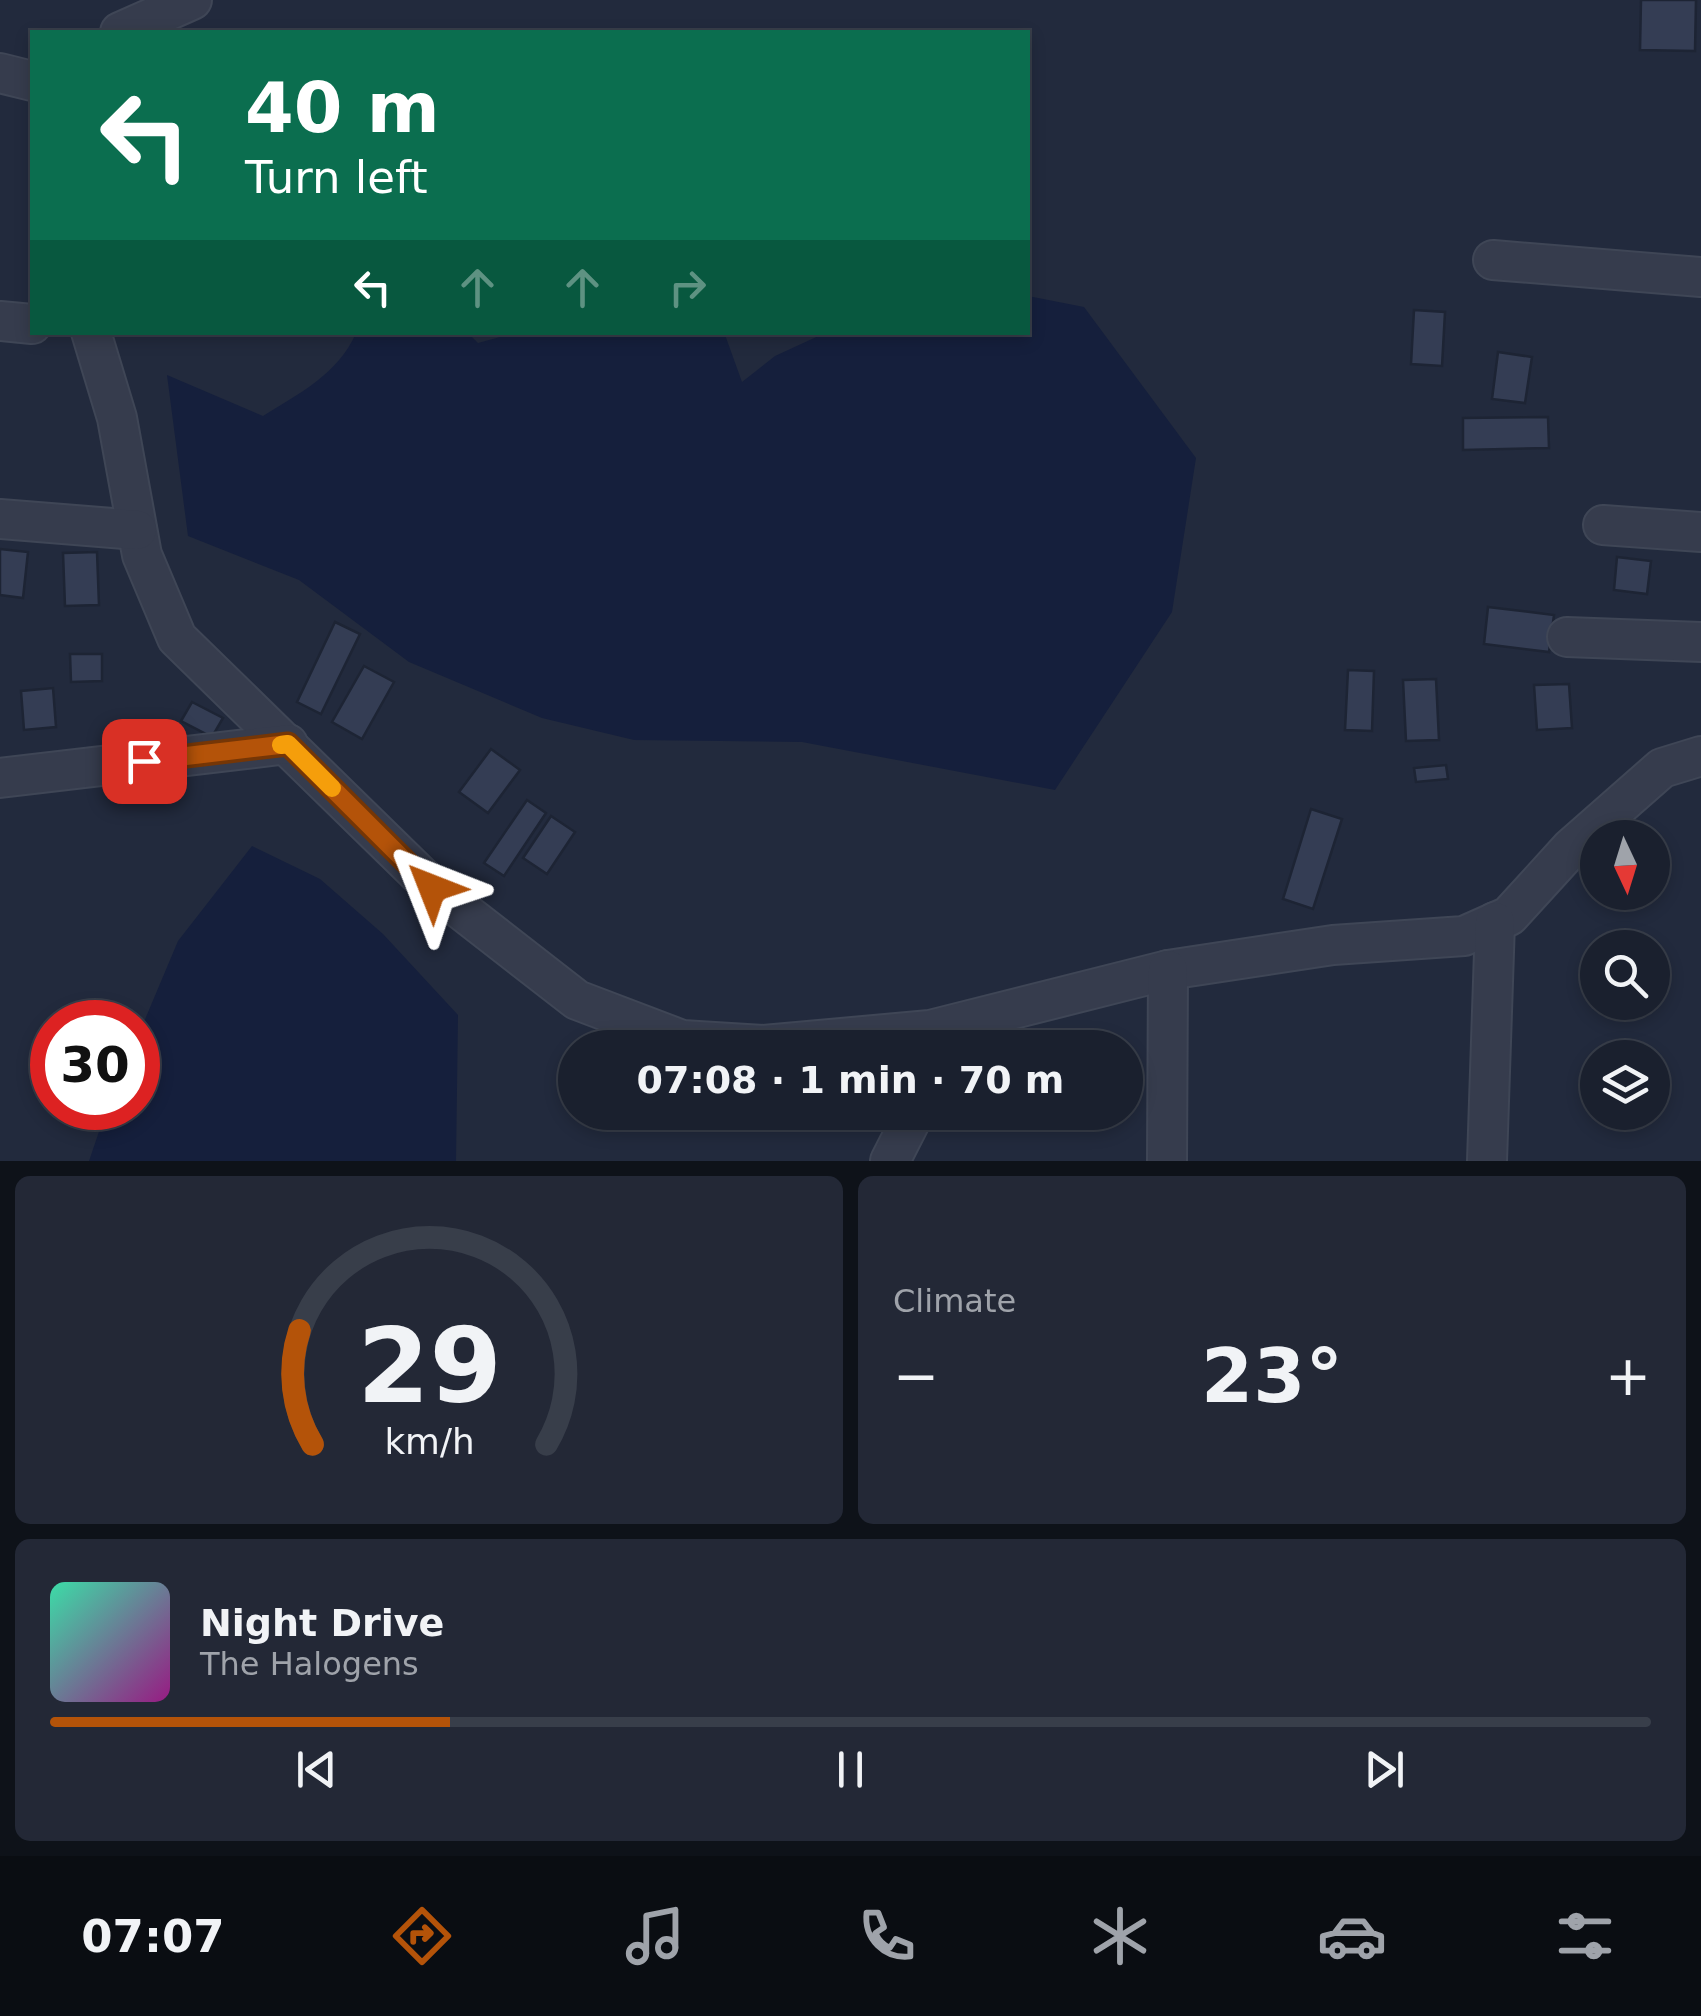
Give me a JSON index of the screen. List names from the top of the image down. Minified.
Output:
{"north":"bottom","page":{"turn":["40 m","Turn left"],"limit":"30","trip":"07:08 · 1 min · 70 m","tile":"Climate","heat":["−","23°","+"],"song":["Night Drive","The Halogens"],"tabs":"07:07","gauge":["29","km/h"]}}
